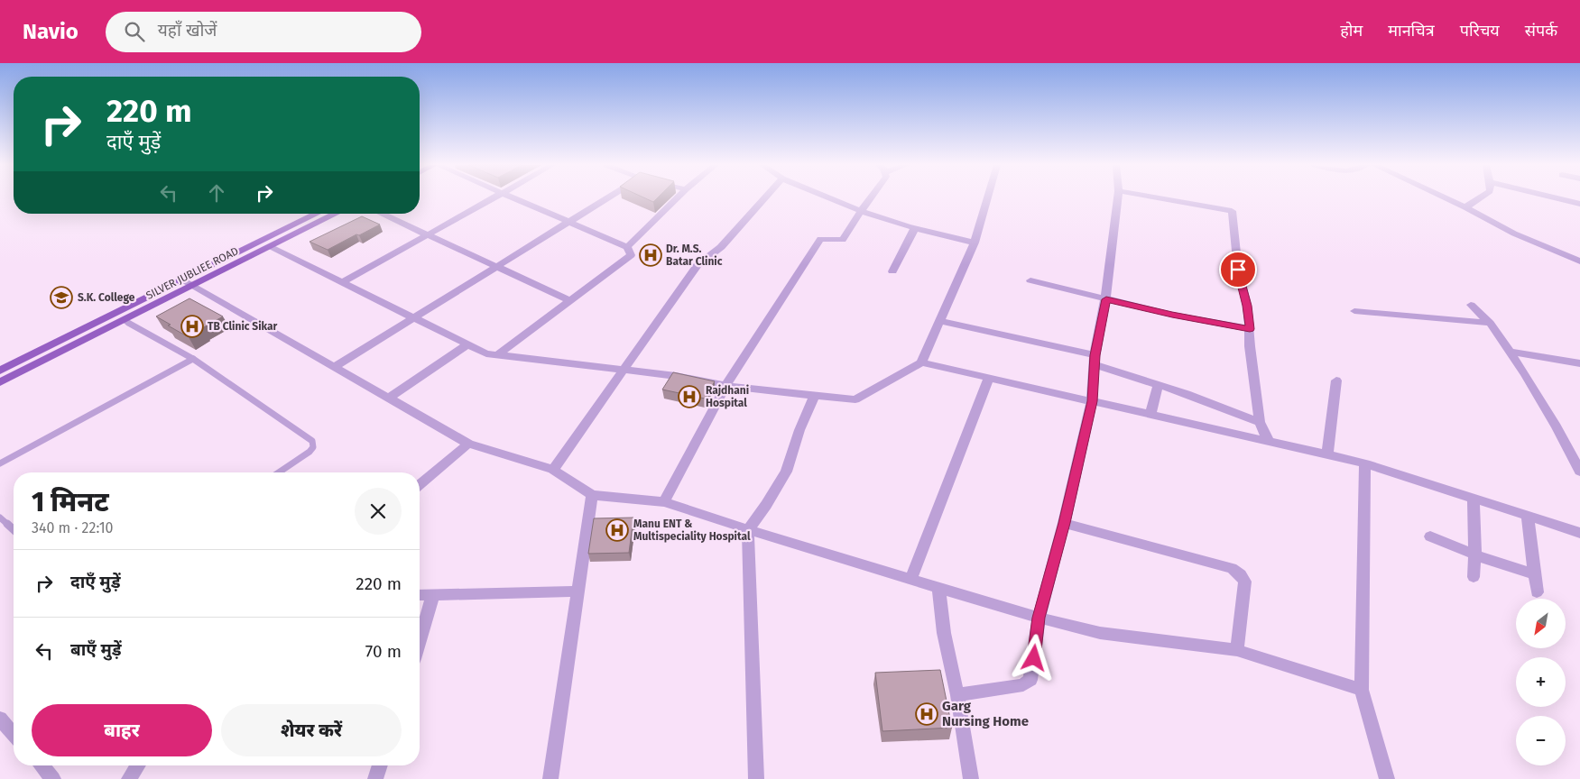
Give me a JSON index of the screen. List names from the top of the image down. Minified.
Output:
{"streets":{"main road":["SILVER JUBLIEE ROAD"]},"places":{"hospital":["Dr. M.S. Batar Clinic","TB Clinic Sikar","Rajdhani Hospital","Manu ENT & Multispeciality Hospital","Garg Nursing Home"],"school or university":["S.K. College"]},"north":"bottom left","page":{"header":"Navio","search":"यहाँ खोजें","nav":["होम","मानचित्र","परिचय","संपर्क"],"turn":["220 m","दाएँ मुड़ें"],"heading":["1 मिनट","340 m · 22:10"],"list":[{"name":"दाएँ मुड़ें","value":"220 m"},{"name":"बाएँ मुड़ें","value":"70 m"}],"map_buttons":["+","−"],"buttons":["बाहर","शेयर करें"]}}
